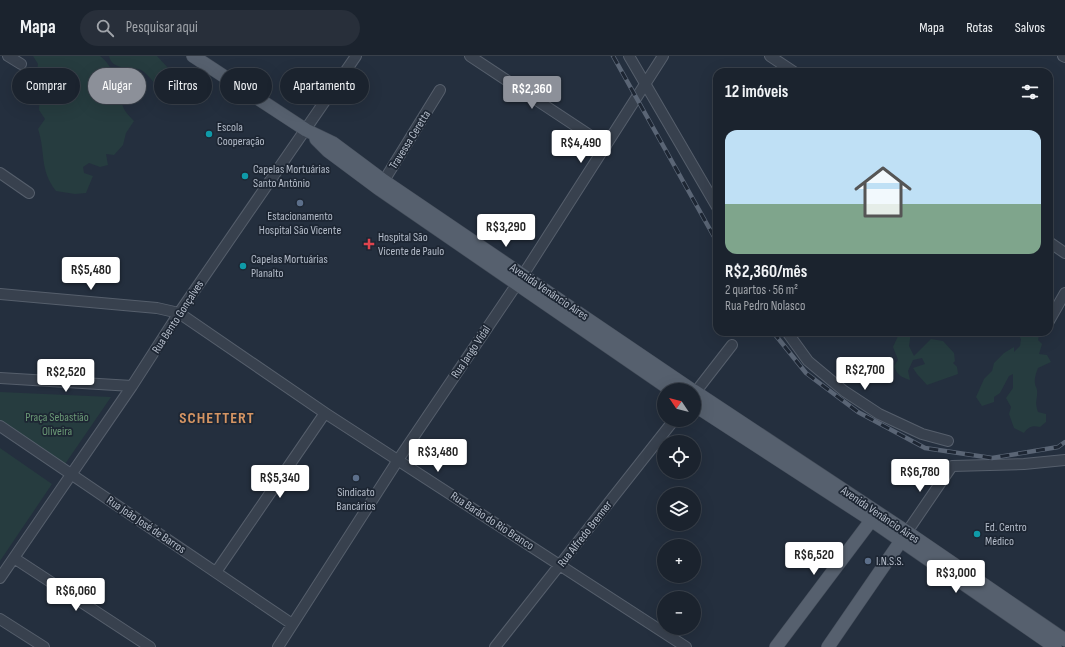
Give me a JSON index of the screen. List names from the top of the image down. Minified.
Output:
{"streets":{"main road":["Avenida Venâncio Aires"],"street":["Travessa Ceretta","Rua Bento Gonçalves","Rua Jango Vidal","Rua Barão do Rio Branco","Rua João José de Barros","Rua Alfredo Brenner"]},"crossings":[["Travessa Ceretta","Avenida Venâncio Aires"],["Avenida Venâncio Aires","Rua Bento Gonçalves"],["Avenida Venâncio Aires","Rua Jango Vidal"],["Rua Bento Gonçalves","Rua Barão do Rio Branco"],["Rua Bento Gonçalves","Rua João José de Barros"],["Rua Jango Vidal","Rua Barão do Rio Branco"],["Rua Jango Vidal","Rua João José de Barros"],["Rua Barão do Rio Branco","Rua Alfredo Brenner"]],"districts":["SCHETTERT"],"parks":["Praça Sebastião Oliveira"],"places":{"other":["Escola Cooperação","Capelas Mortuárias Santo Antônio","Estacionamento Hospital São Vicente","Capelas Mortuárias Planalto","Sindicato Bancários","Ed. Centro Médico","I.N.S.S."],"health":["Hospital São Vicente de Paulo"]},"north":"top left","page":{"header":"Mapa","search":"Pesquisar aqui","nav":["Mapa","Rotas","Salvos"],"chip":["Comprar","Alugar","Filtros","Novo","Apartamento"],"heading":"12 imóveis","price":["R$2,360","R$4,490","R$3,290","R$5,480","R$2,700","R$2,520","R$3,480","R$6,780","R$5,340","R$6,520","R$3,000","R$6,060"],"list":[{"name":"R$2,360/mês","note":"2 quartos · 56 m² · Rua Pedro Nolasco"}],"map_buttons":["+","−"]}}
